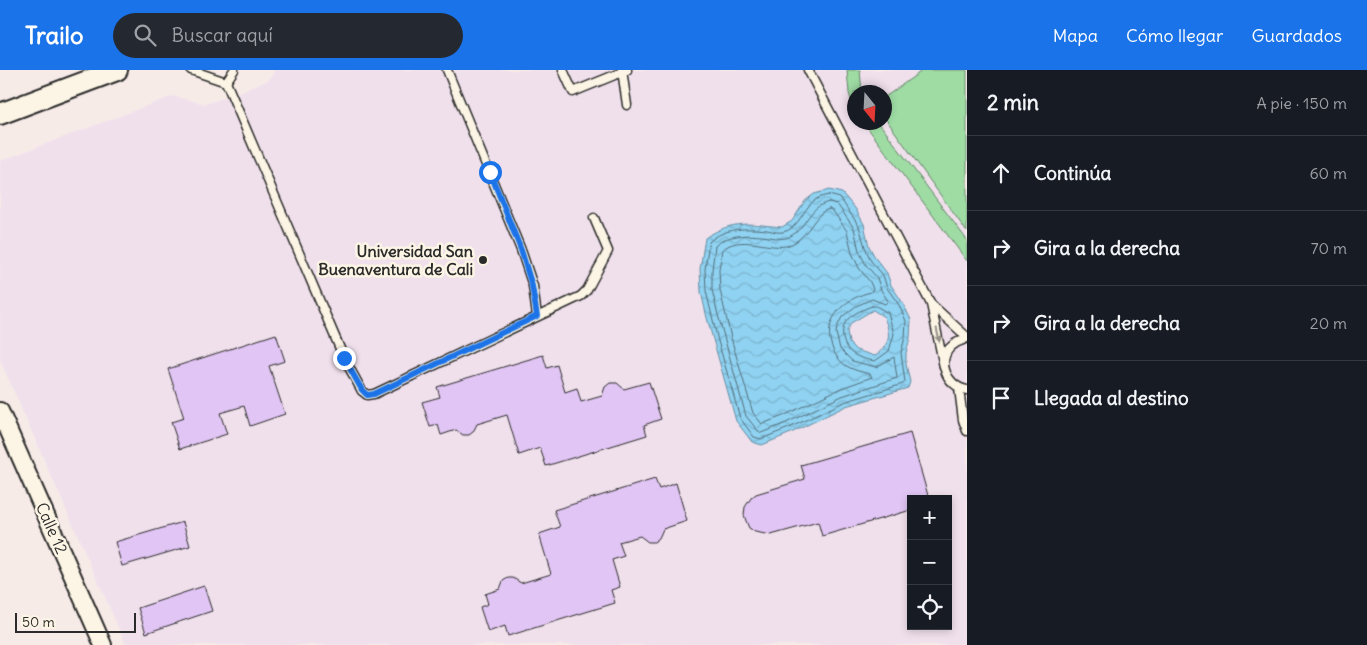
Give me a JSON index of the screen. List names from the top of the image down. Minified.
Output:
{"streets":{"street":["Calle 12"]},"places":["Universidad San Buenaventura de Cali"],"scale_bar":"50 m","north":"bottom","page":{"header":"Trailo","search":"Buscar aquí","nav":["Mapa","Cómo llegar","Guardados"],"heading":["2 min","A pie · 150 m"],"list":[["Continúa","60 m"],["Gira a la derecha","70 m"],["Gira a la derecha","20 m"],"Llegada al destino"],"map_buttons":["+","−"],"scale":"50 m"}}
